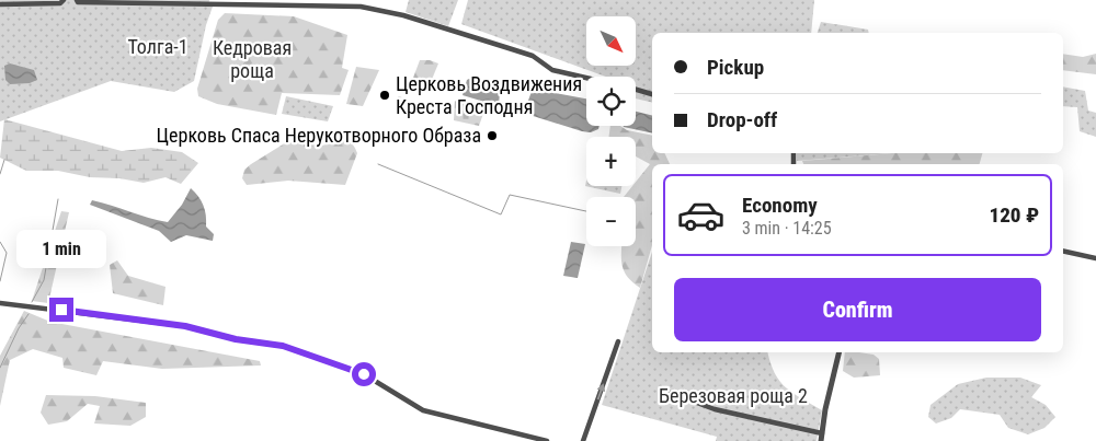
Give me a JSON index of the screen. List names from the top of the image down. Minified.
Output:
{"parks":["Толга-1","Кедровая роща","Березовая роща 2"],"places":["Церковь Воздвижения Креста Господня","Церковь Спаса Нерукотворного Образа"],"north":"bottom right","page":{"map_buttons":["+","−"],"banner":["Pickup","Drop-off"],"list":[{"name":"Economy","note":"3 min · 14:25","value":"120 ₽"}],"bubble":"1 min","buttons":"Confirm"}}
